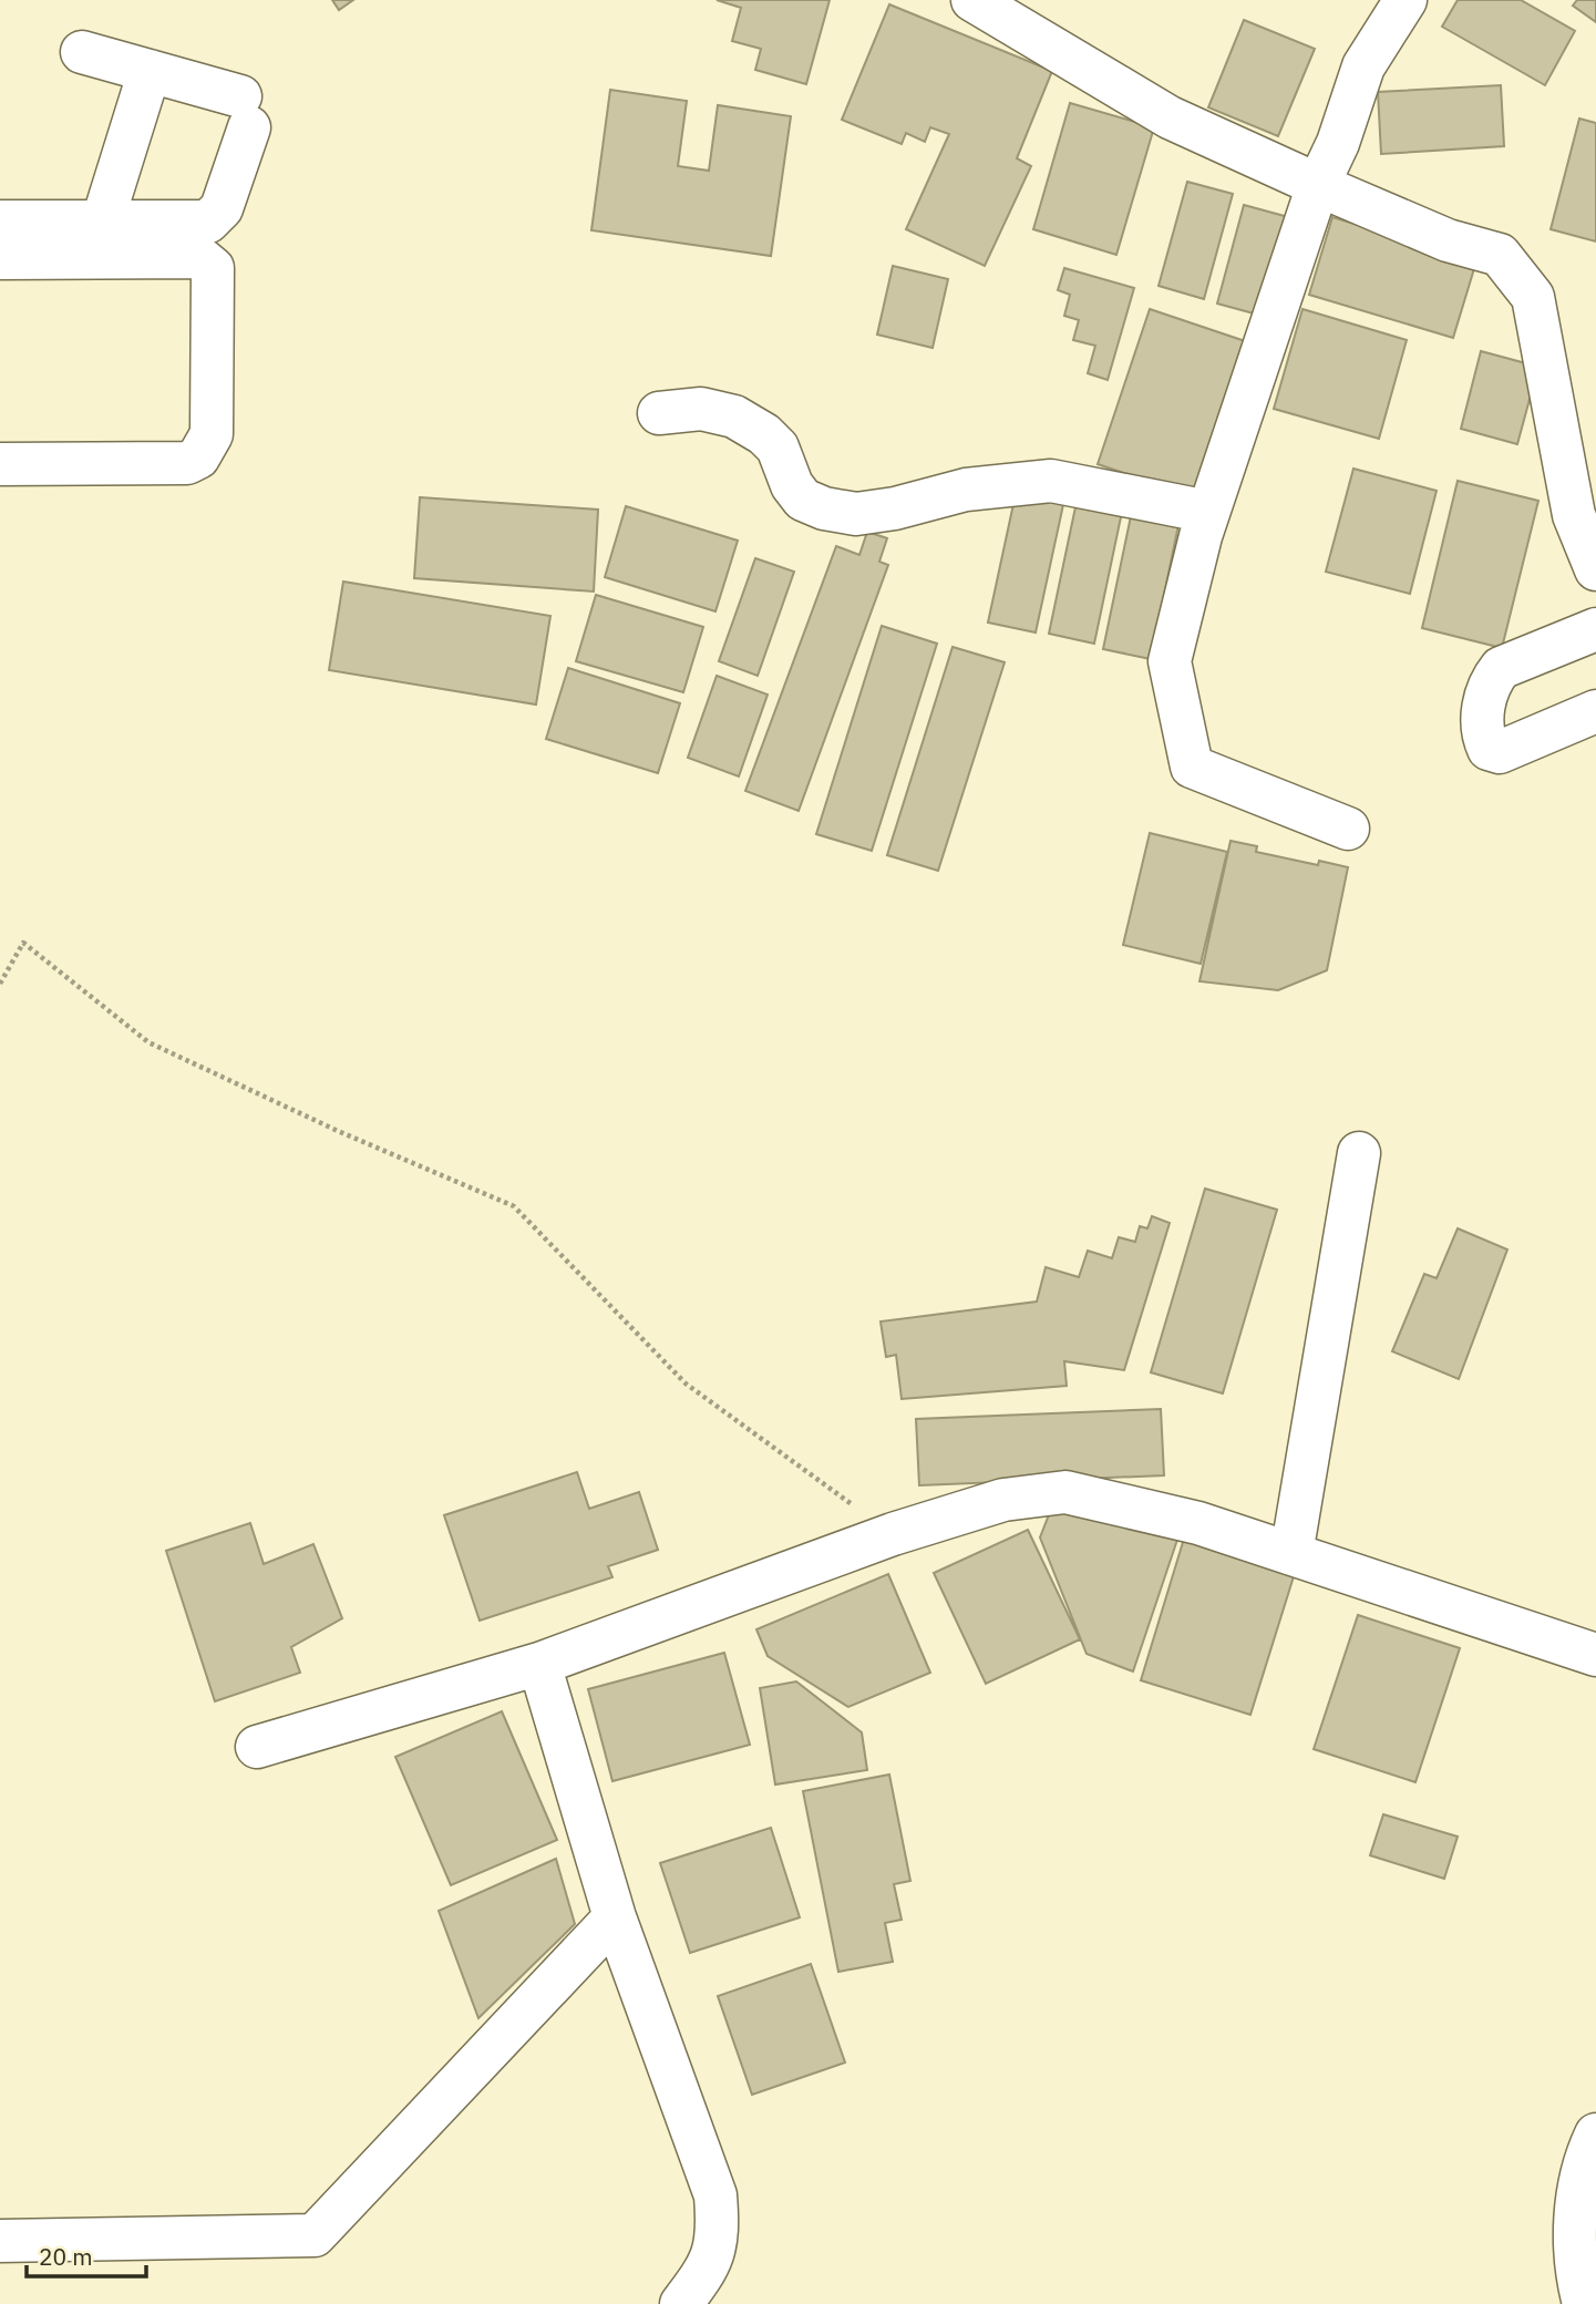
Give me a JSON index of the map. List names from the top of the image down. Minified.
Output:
{"scale_bar":"20 m"}
